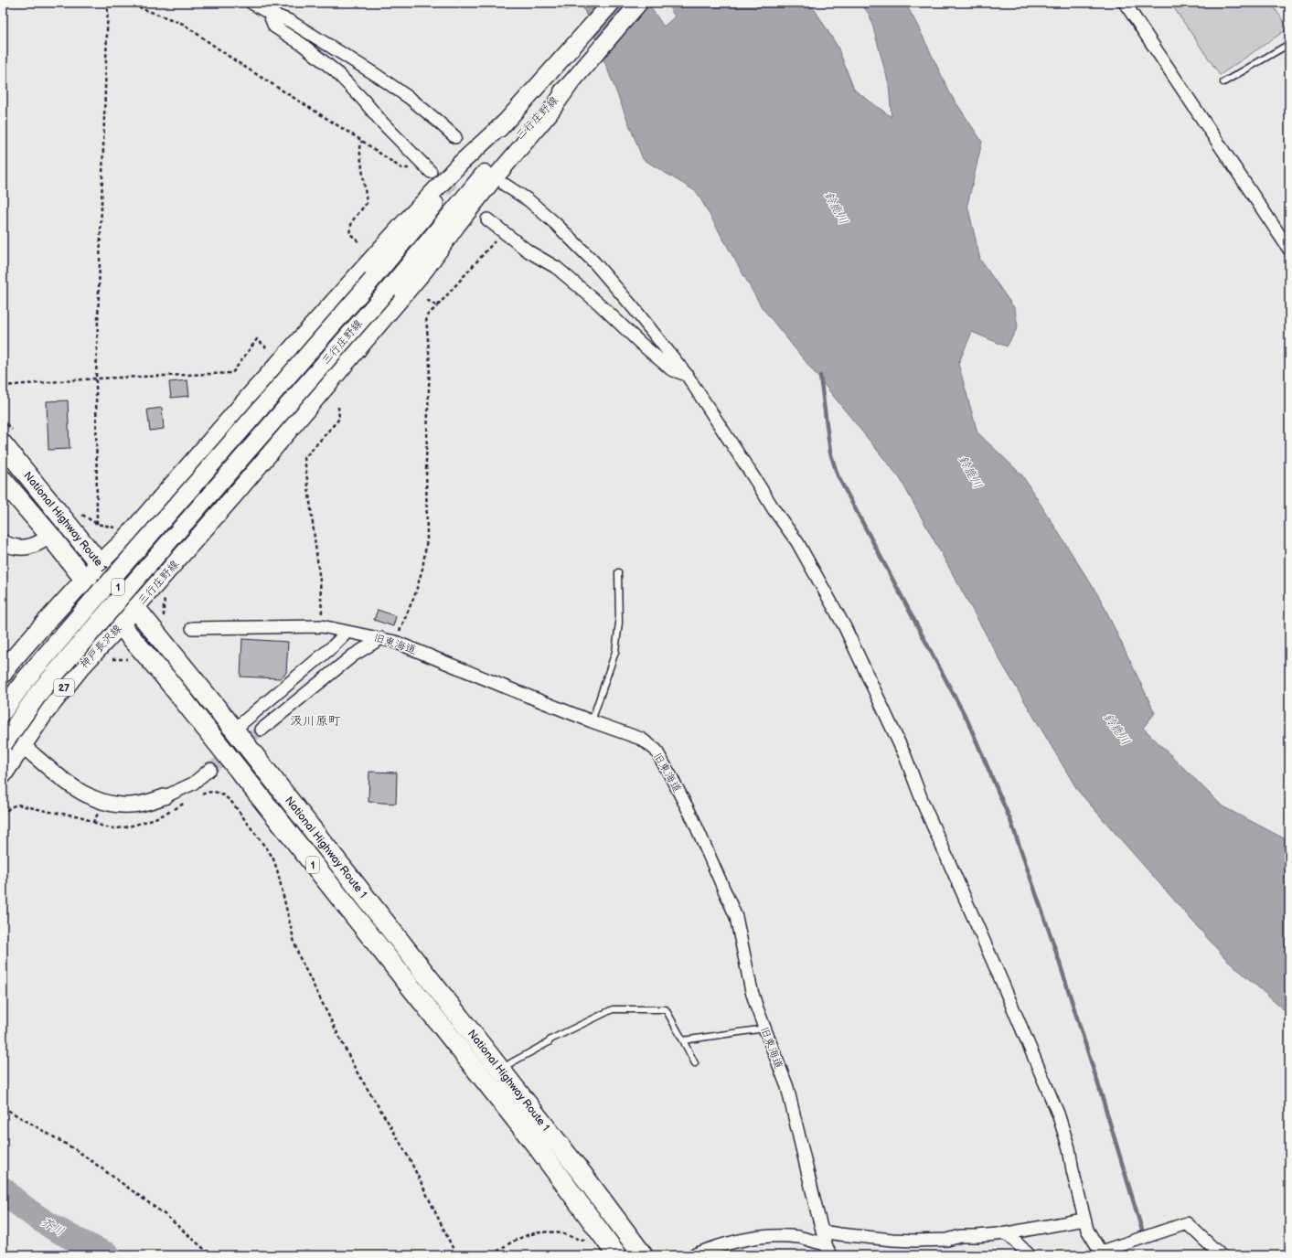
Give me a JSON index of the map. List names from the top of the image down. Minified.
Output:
{"streets":{"highway":["National Highway Route 1","1"],"main road":["三行庄野線","神戸長沢線","27"],"street":["旧東海道"]},"crossings":[["三行庄野線","National Highway Route 1"],["三行庄野線","神戸長沢線"],["National Highway Route 1","神戸長沢線"]],"districts":["汲川原町"],"water":["鈴鹿川","芥川"]}
